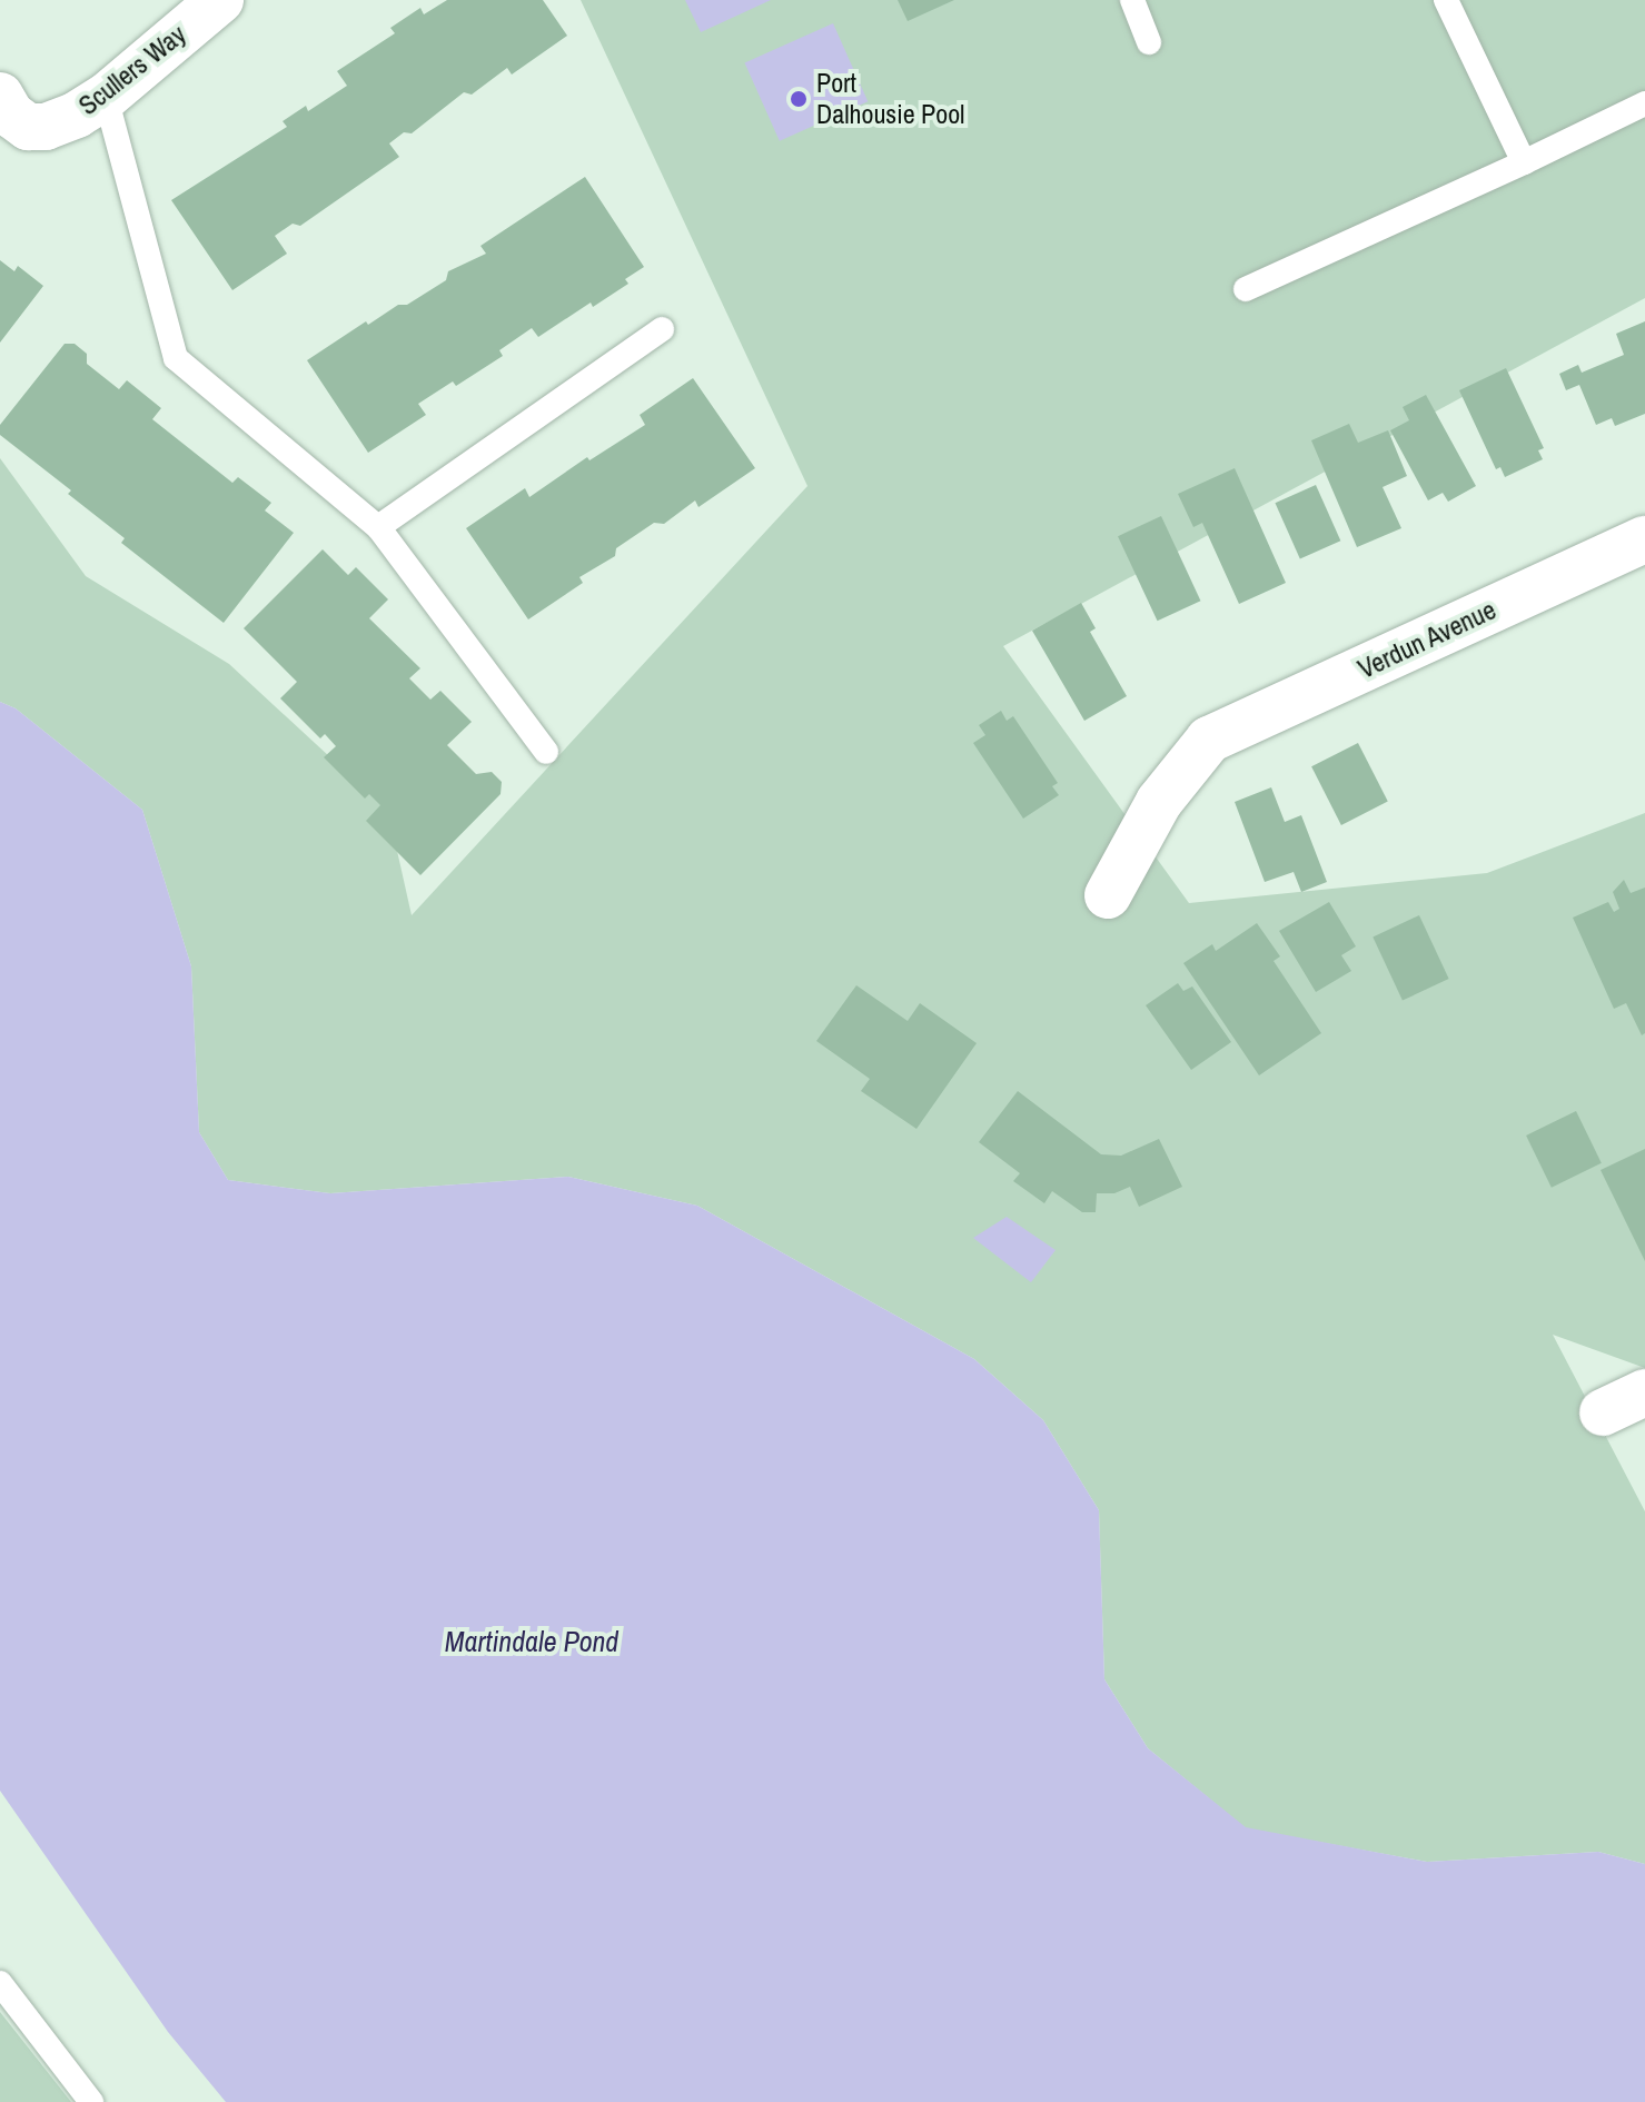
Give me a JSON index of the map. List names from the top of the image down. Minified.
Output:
{"streets":{"street":["Scullers Way","Verdun Avenue"]},"water":["Martindale Pond"],"places":["Port Dalhousie Pool"]}
